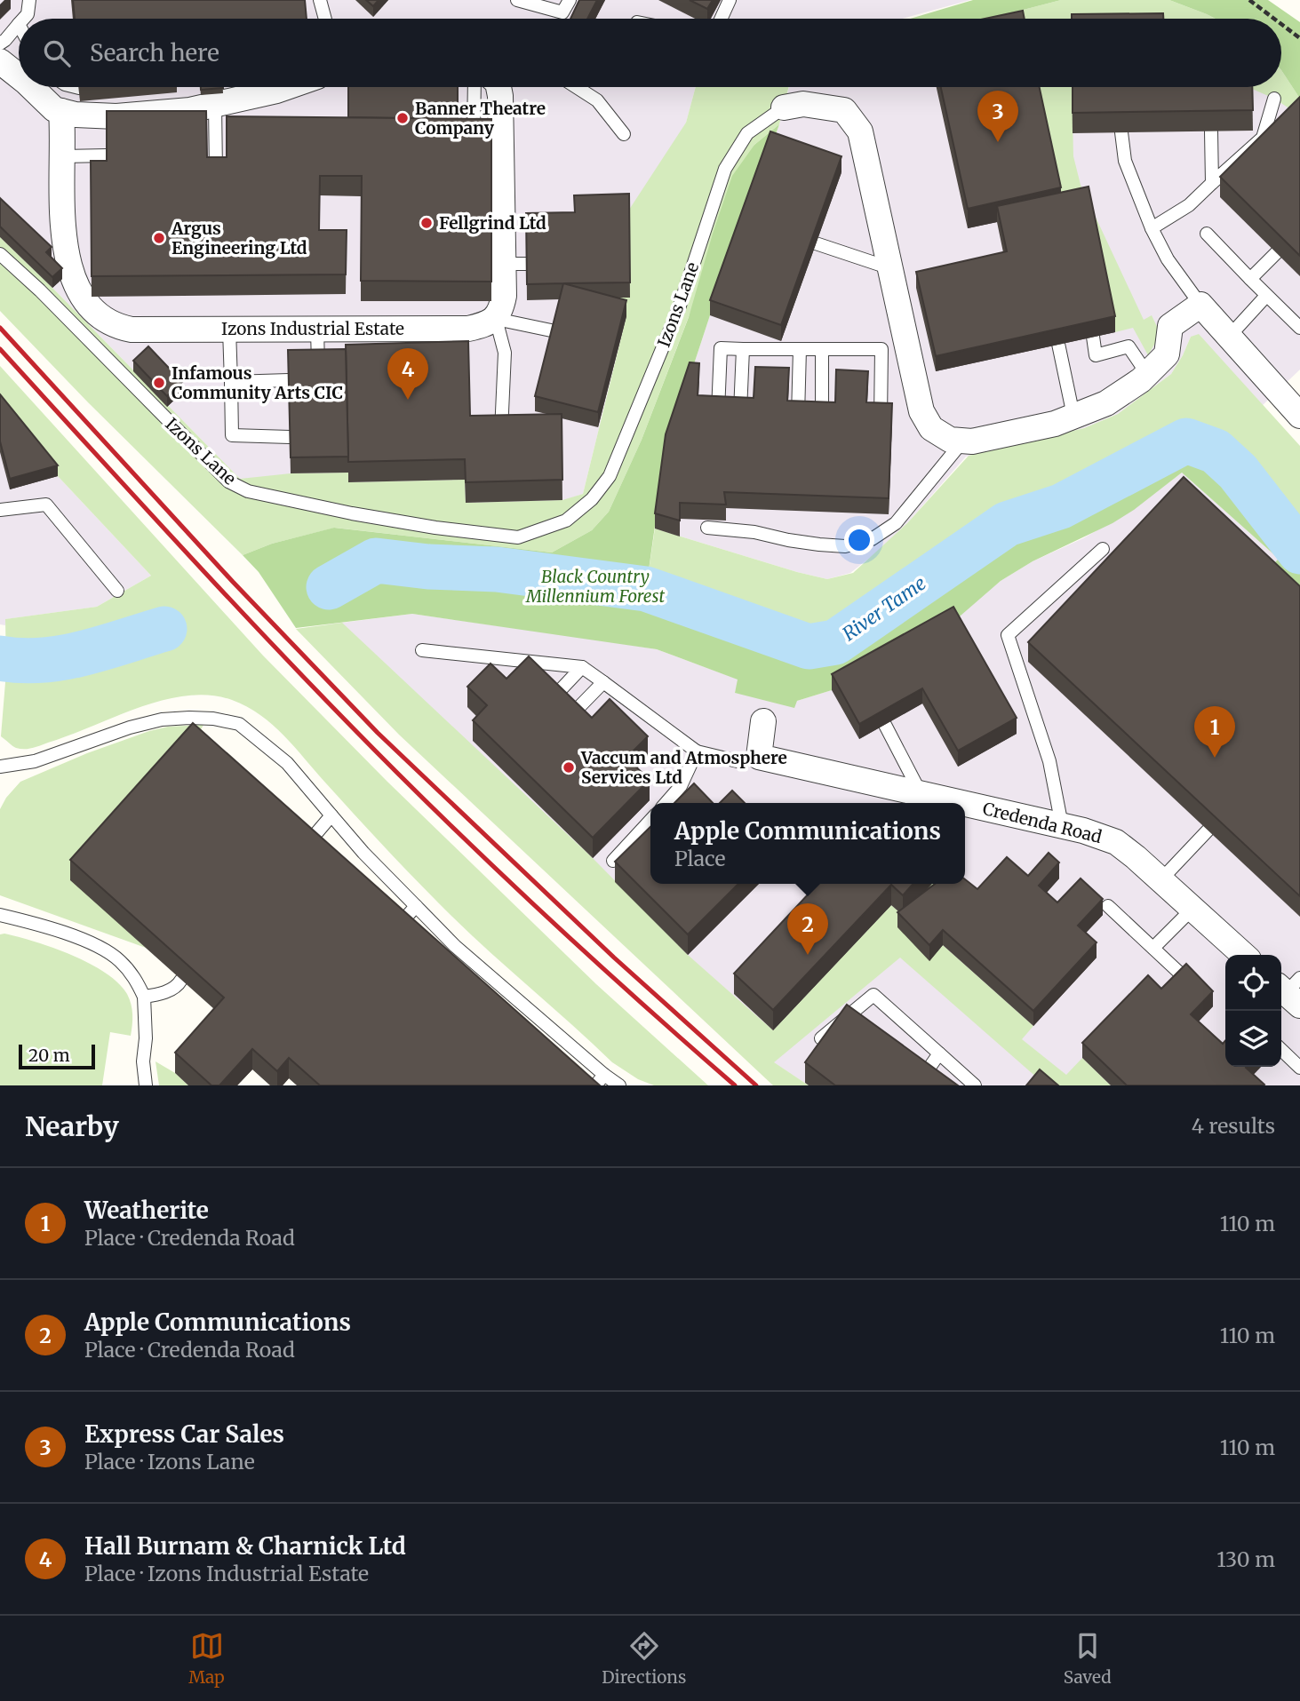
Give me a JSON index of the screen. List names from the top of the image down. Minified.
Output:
{"streets":{"street":["Izons Lane","Izons Industrial Estate","Credenda Road"]},"water":["River Tame"],"parks":["Black Country Millennium Forest"],"places":["Banner Theatre Company","Fellgrind Ltd","Argus Engineering Ltd","Infamous Community Arts CIC","Vaccum and Atmosphere Services Ltd"],"scale_bar":"20 m","page":{"search":"Search here","pins":["3","4","1","2"],"popup":["Apple Communications","Place"],"scale":"20 m","heading":["Nearby","4 results"],"list":[{"mark":"1","name":"Weatherite","note":"Place · Credenda Road","value":"110 m"},{"mark":"2","name":"Apple Communications","note":"Place · Credenda Road","value":"110 m"},{"mark":"3","name":"Express Car Sales","note":"Place · Izons Lane","value":"110 m"},{"mark":"4","name":"Hall Burnam & Charnick Ltd","note":"Place · Izons Industrial Estate","value":"130 m"}],"nav":["Map","Directions","Saved"]}}
